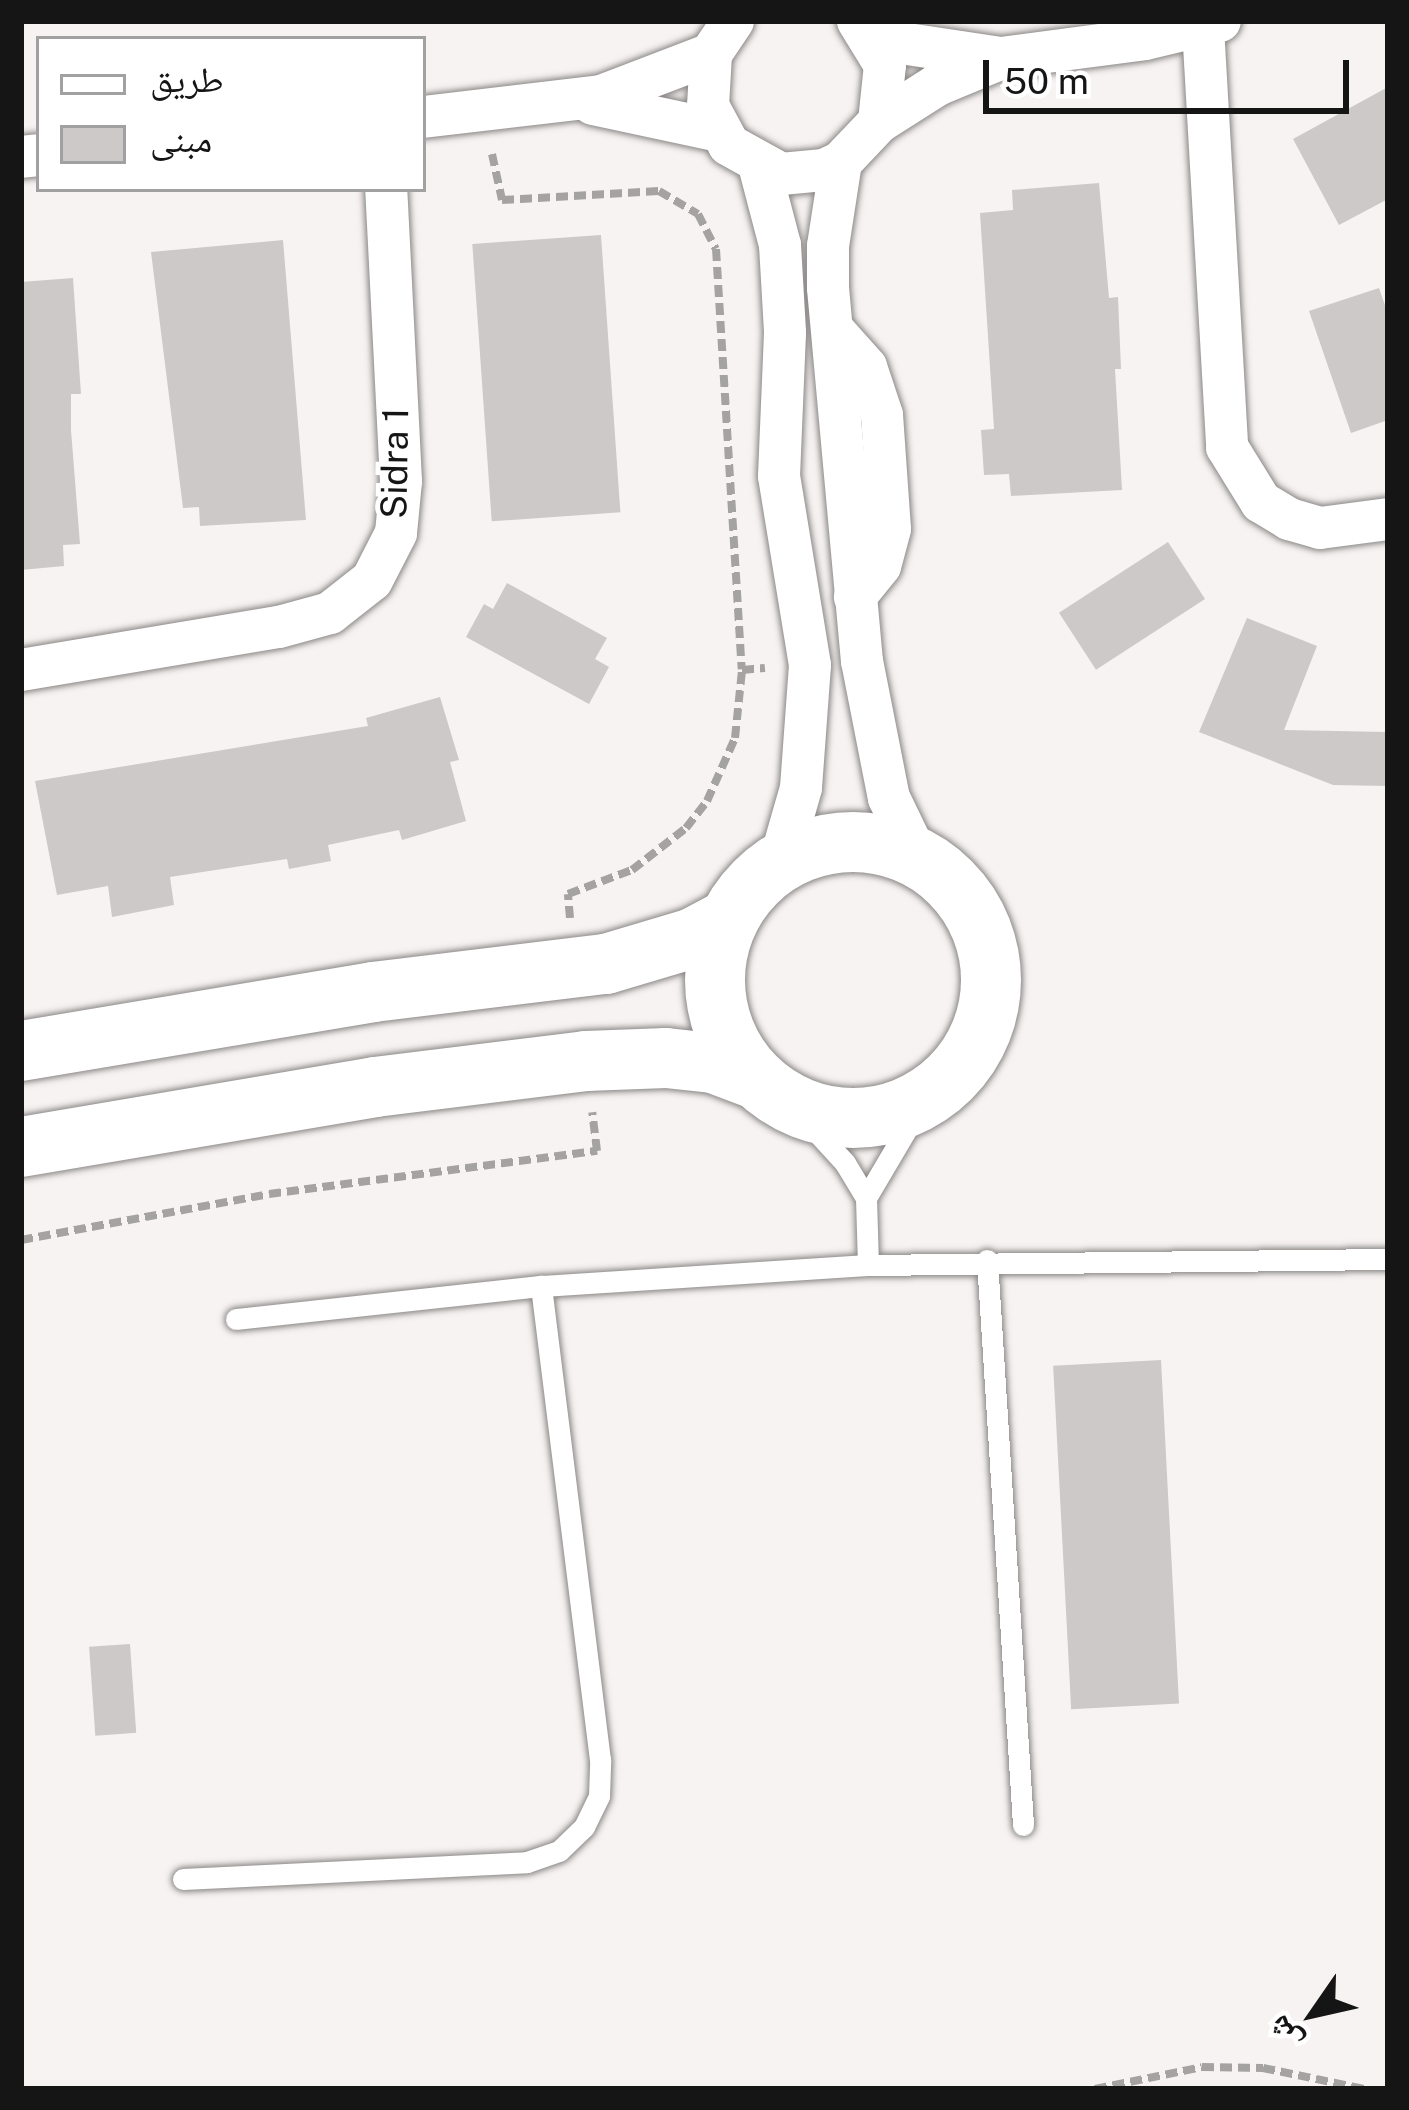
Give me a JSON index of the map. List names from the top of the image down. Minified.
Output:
{"streets":{"street":["Sidra 1"]},"legend":["طريق","مبنى"],"scale_bar":"50 m","north":"bottom left"}
